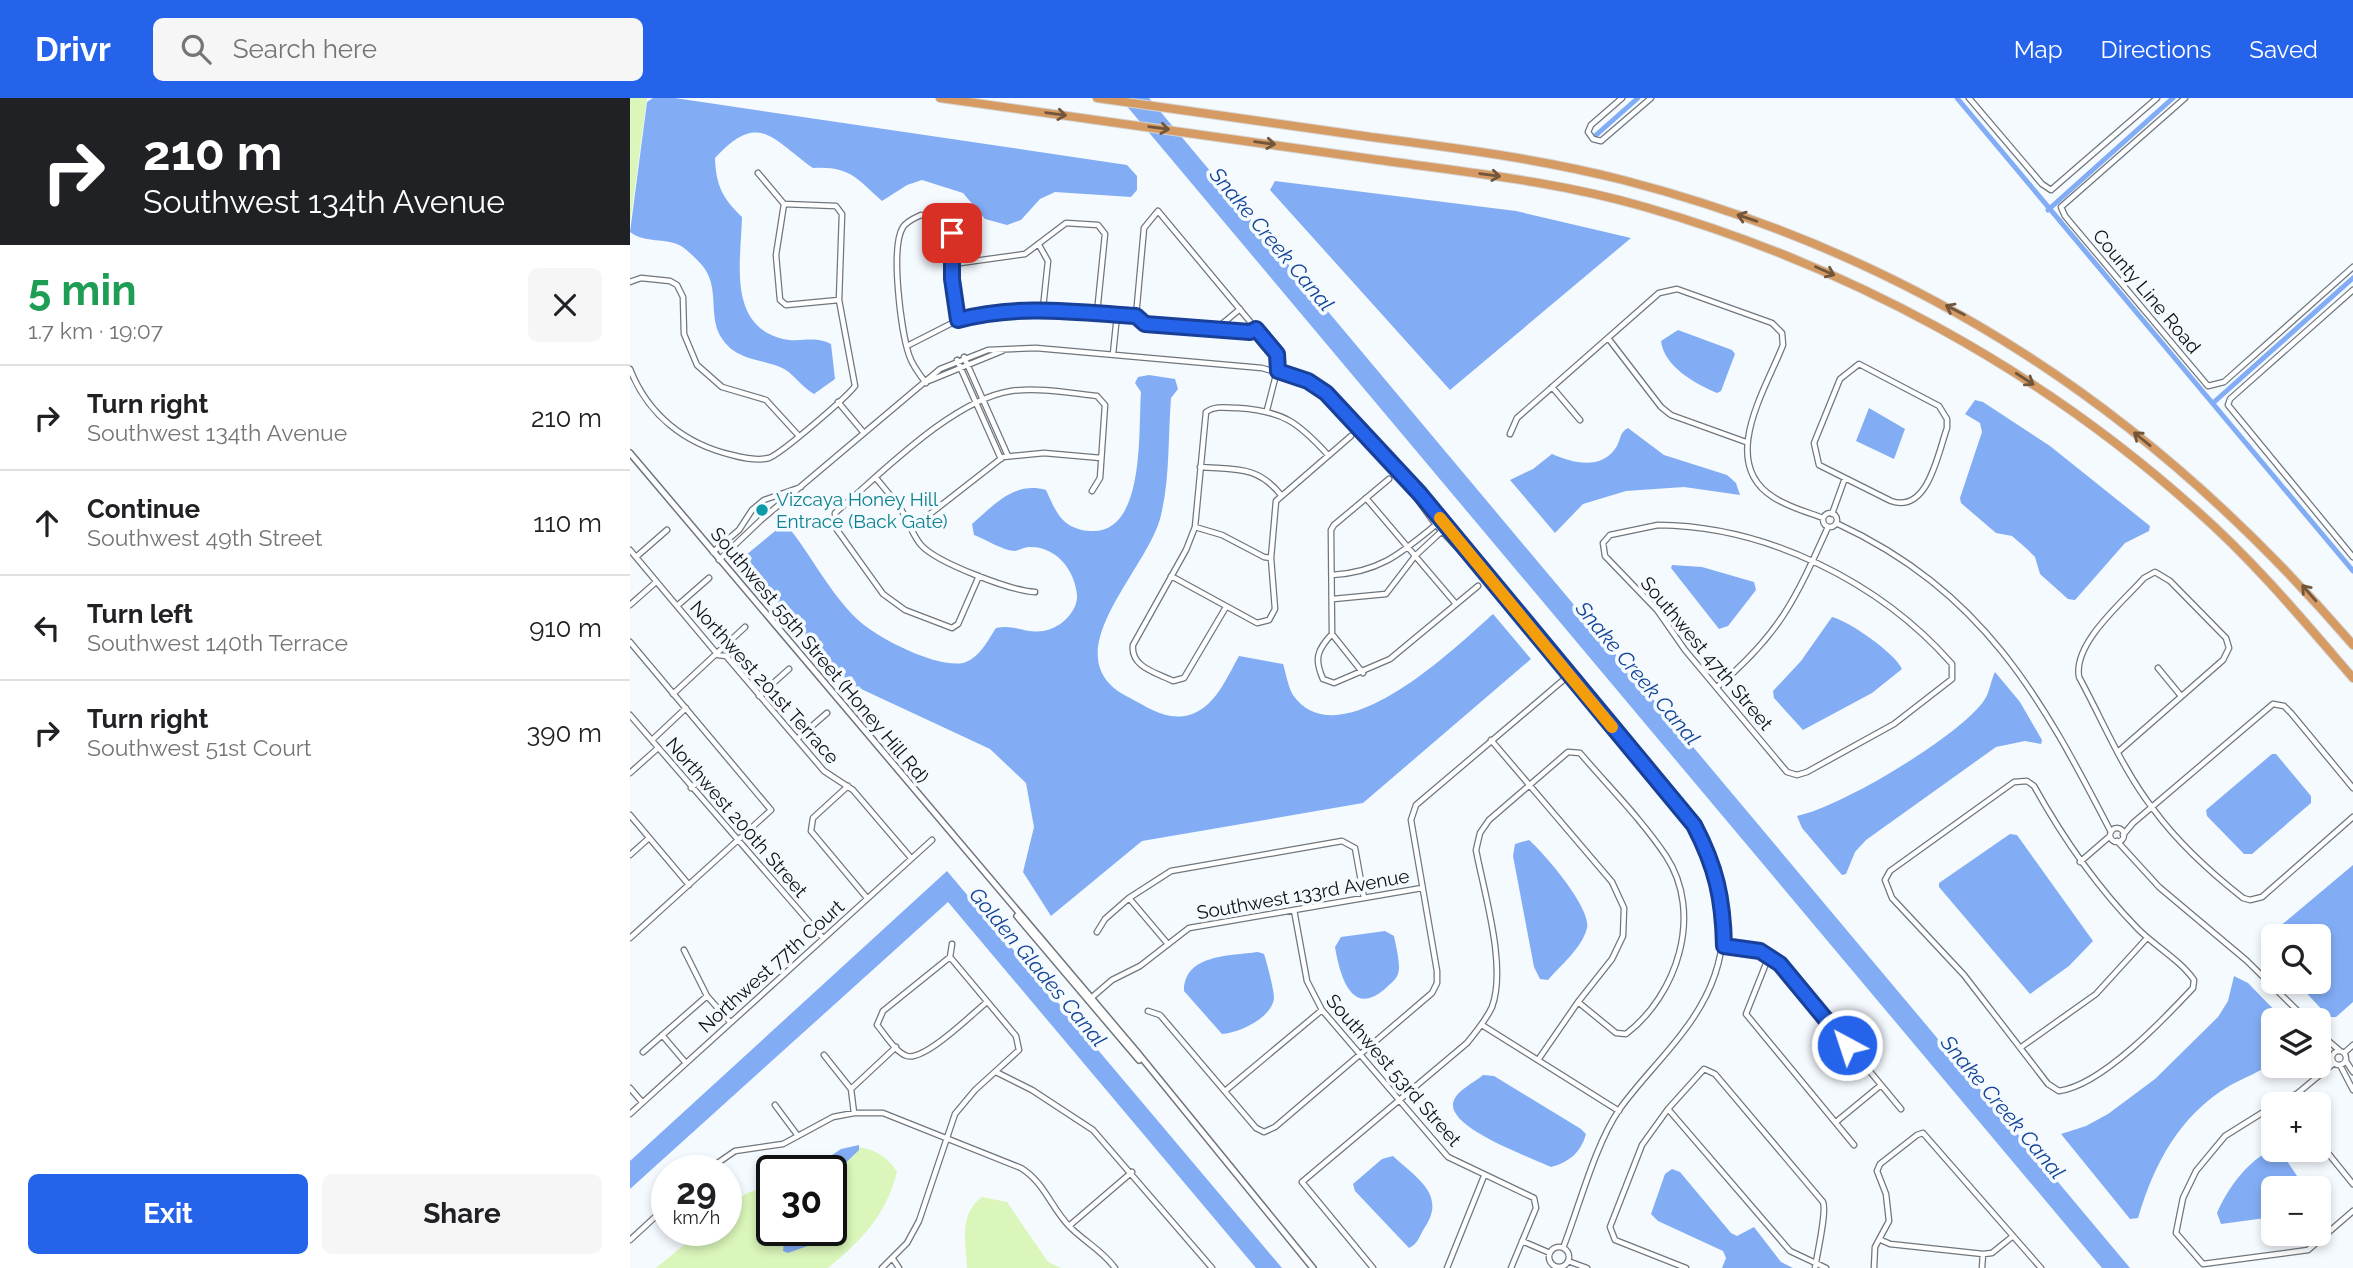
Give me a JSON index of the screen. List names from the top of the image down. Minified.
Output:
{"streets":{"street":["County Line Road","Southwest 47th Street","Southwest 55th Street (Honey Hill Rd)","Northwest 201st Terrace","Northwest 200th Street","Southwest 133rd Avenue","Northwest 77th Court","Southwest 53rd Street"]},"crossings":[["Southwest 55th Street (Honey Hill Rd)","Southwest 133rd Avenue"],["Northwest 201st Terrace","Northwest 77th Court"],["Northwest 200th Street","Northwest 77th Court"],["Southwest 133rd Avenue","Southwest 53rd Street"]],"water":["Snake Creek Canal","Golden Glades Canal"],"places":["Vizcaya Honey Hill Entrace (Back Gate)"],"page":{"header":"Drivr","search":"Search here","nav":["Map","Directions","Saved"],"turn":["210 m","Southwest 134th Avenue"],"heading":["5 min","1.7 km · 19:07"],"list":[{"name":"Turn right","note":"Southwest 134th Avenue","value":"210 m"},{"name":"Continue","note":"Southwest 49th Street","value":"110 m"},{"name":"Turn left","note":"Southwest 140th Terrace","value":"910 m"},{"name":"Turn right","note":"Southwest 51st Court","value":"390 m"}],"map_buttons":["+","−"],"speed":"29 km/h","limit":"30","buttons":["Exit","Share"]}}
